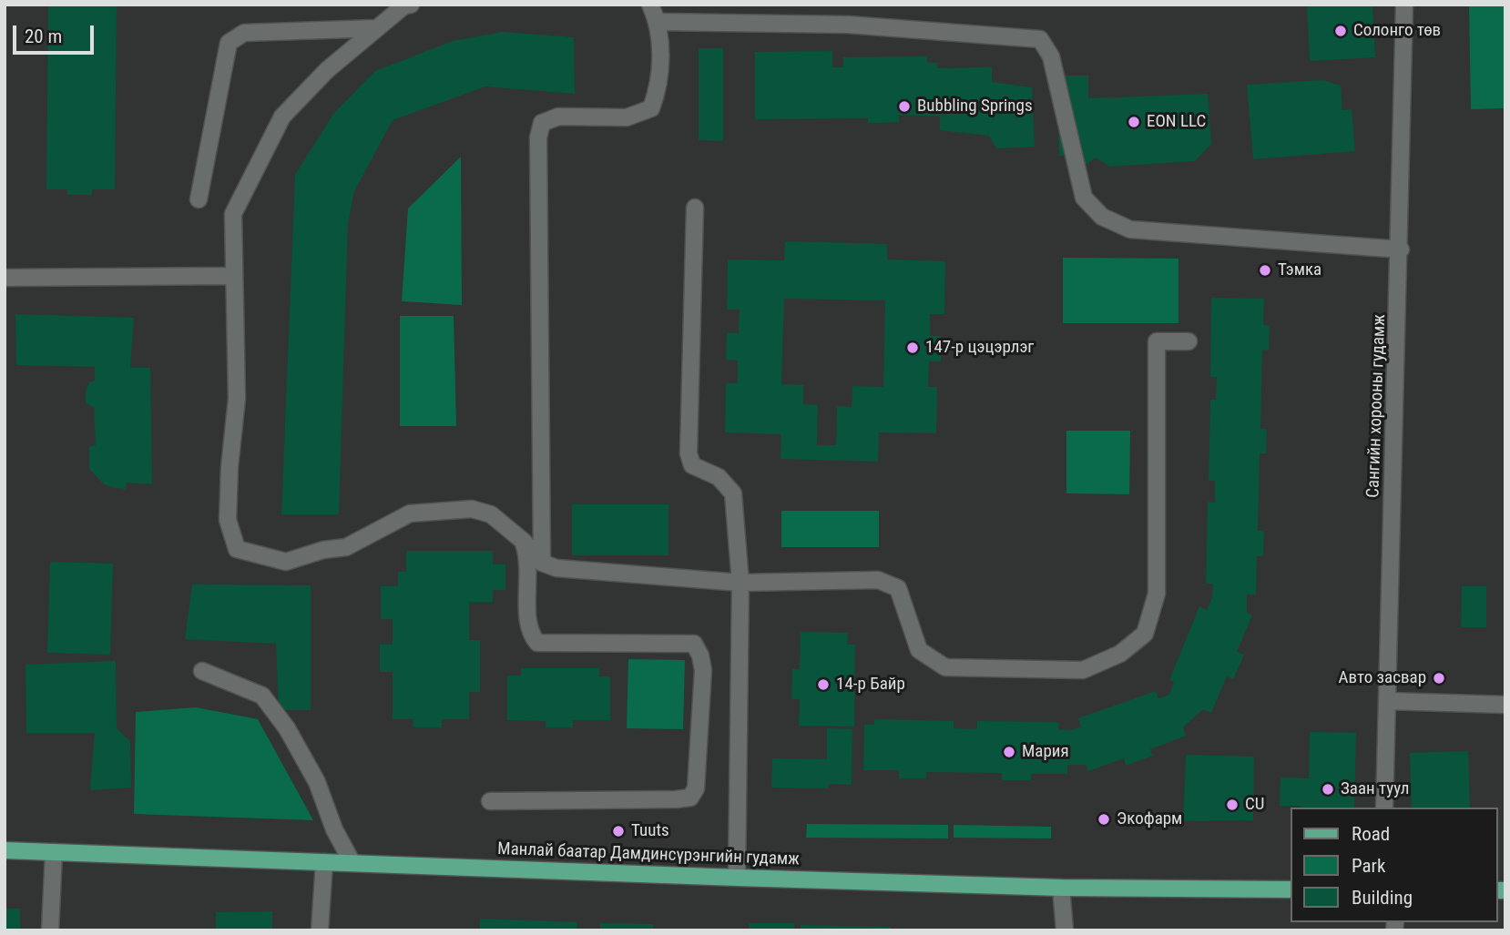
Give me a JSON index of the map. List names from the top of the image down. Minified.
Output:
{"streets":{"main road":["Манлай баатар Дамдинсүрэнгийн гудамж"],"street":["Сангийн хорооны гудамж"]},"places":["Солонго төв","Bubbling Springs","EON LLC","Тэмка","147-р цэцэрлэг","Авто засвар","14-р Байр","Мария","Заан туул","CU","Экофарм","Tuuts"],"legend":["Road","Park","Building"],"scale_bar":"20 m"}
